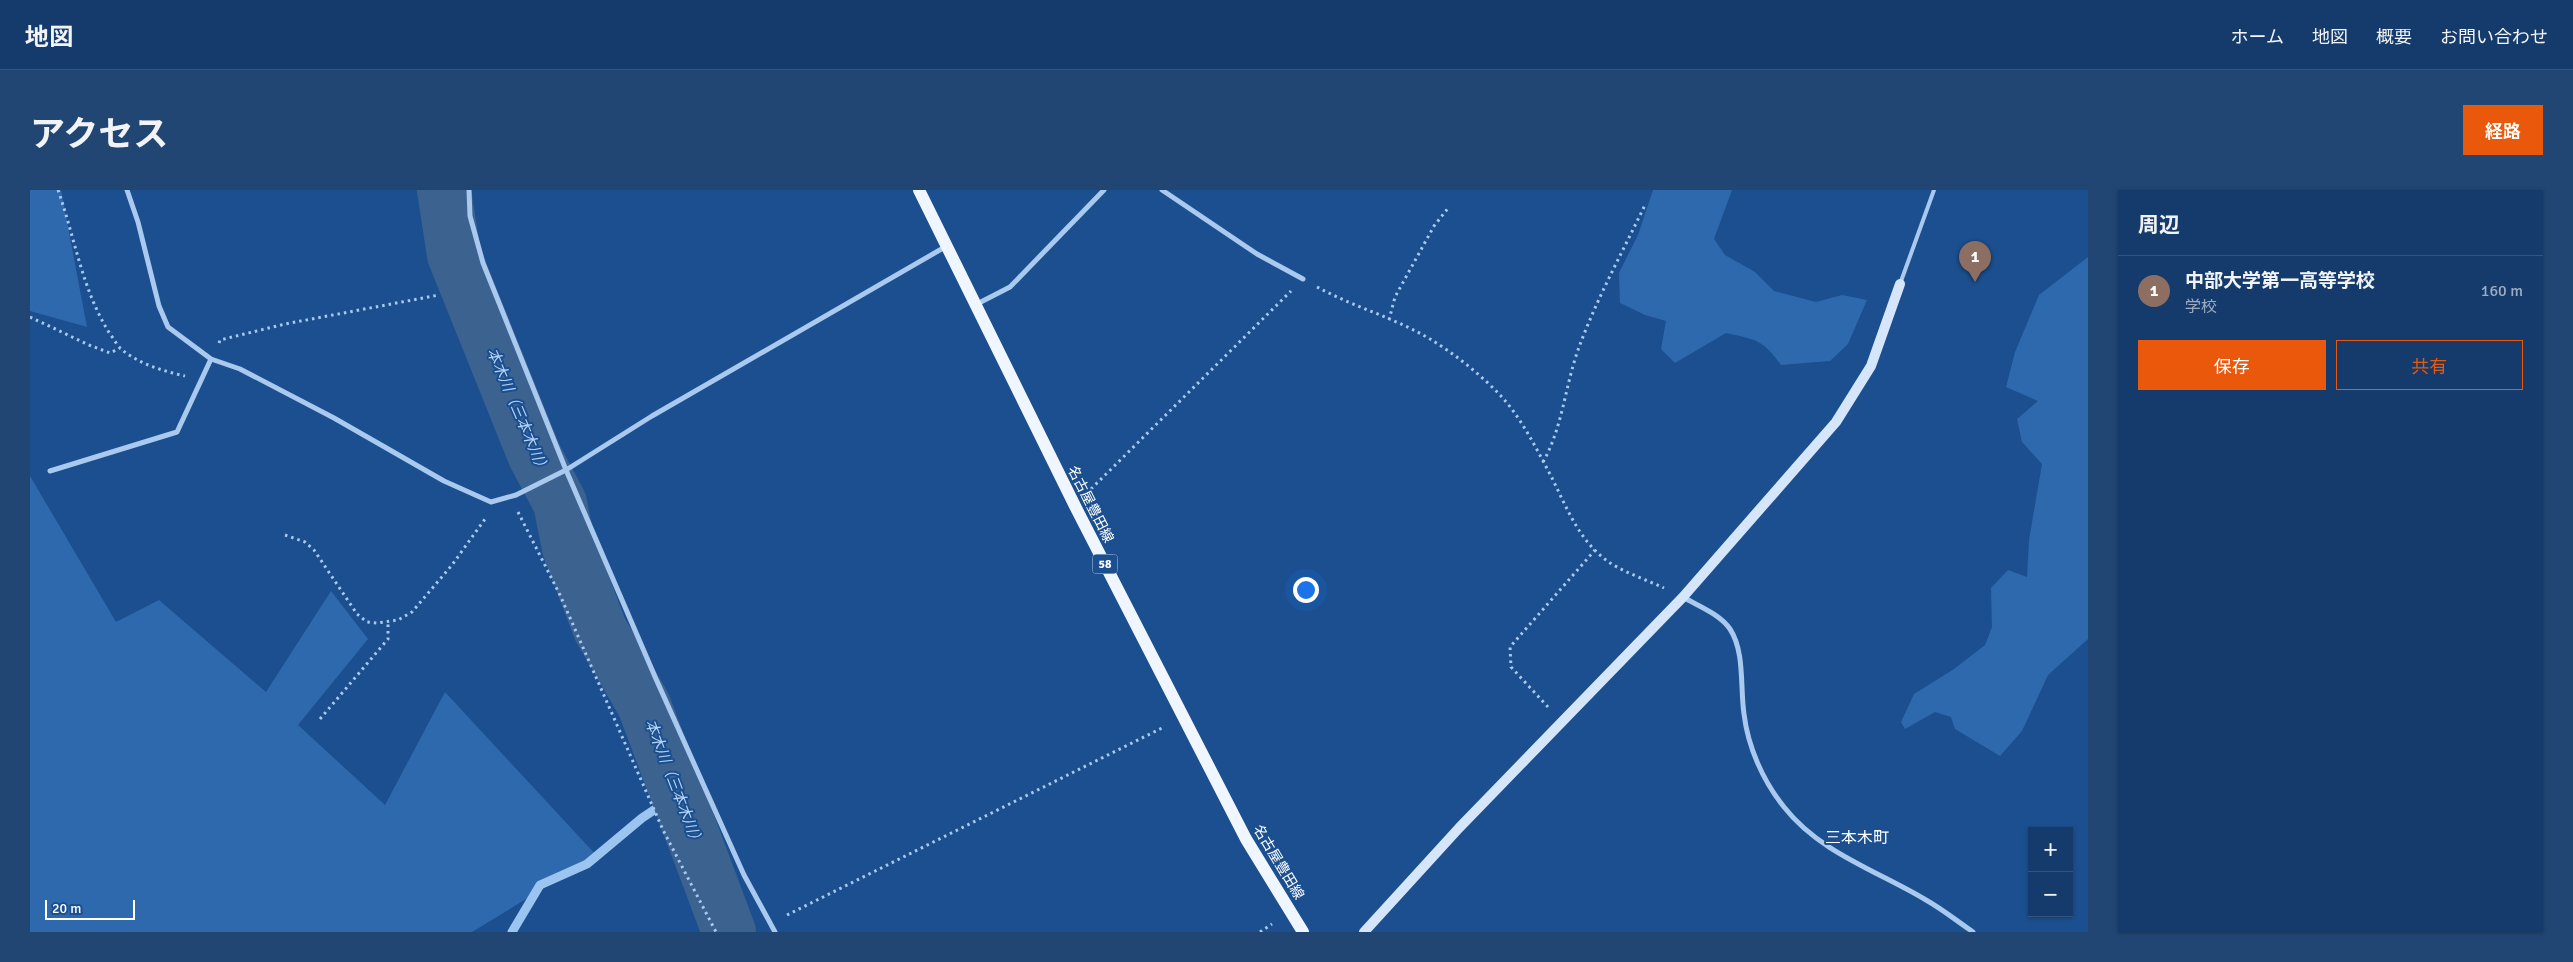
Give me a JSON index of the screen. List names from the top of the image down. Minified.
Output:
{"streets":{"main road":["名古屋豊田線","58"]},"districts":["三本木町"],"water":["本木川（三本木川）"],"scale_bar":"20 m","page":{"header":"地図","nav":["ホーム","地図","概要","お問い合わせ"],"title":"アクセス","buttons":["経路",["保存","共有"]],"heading":"周辺","pins":"1","list":[{"mark":"1","name":"中部大学第一高等学校","note":"学校","value":"160 m"}],"map_buttons":["+","−"],"scale":"20 m"}}
